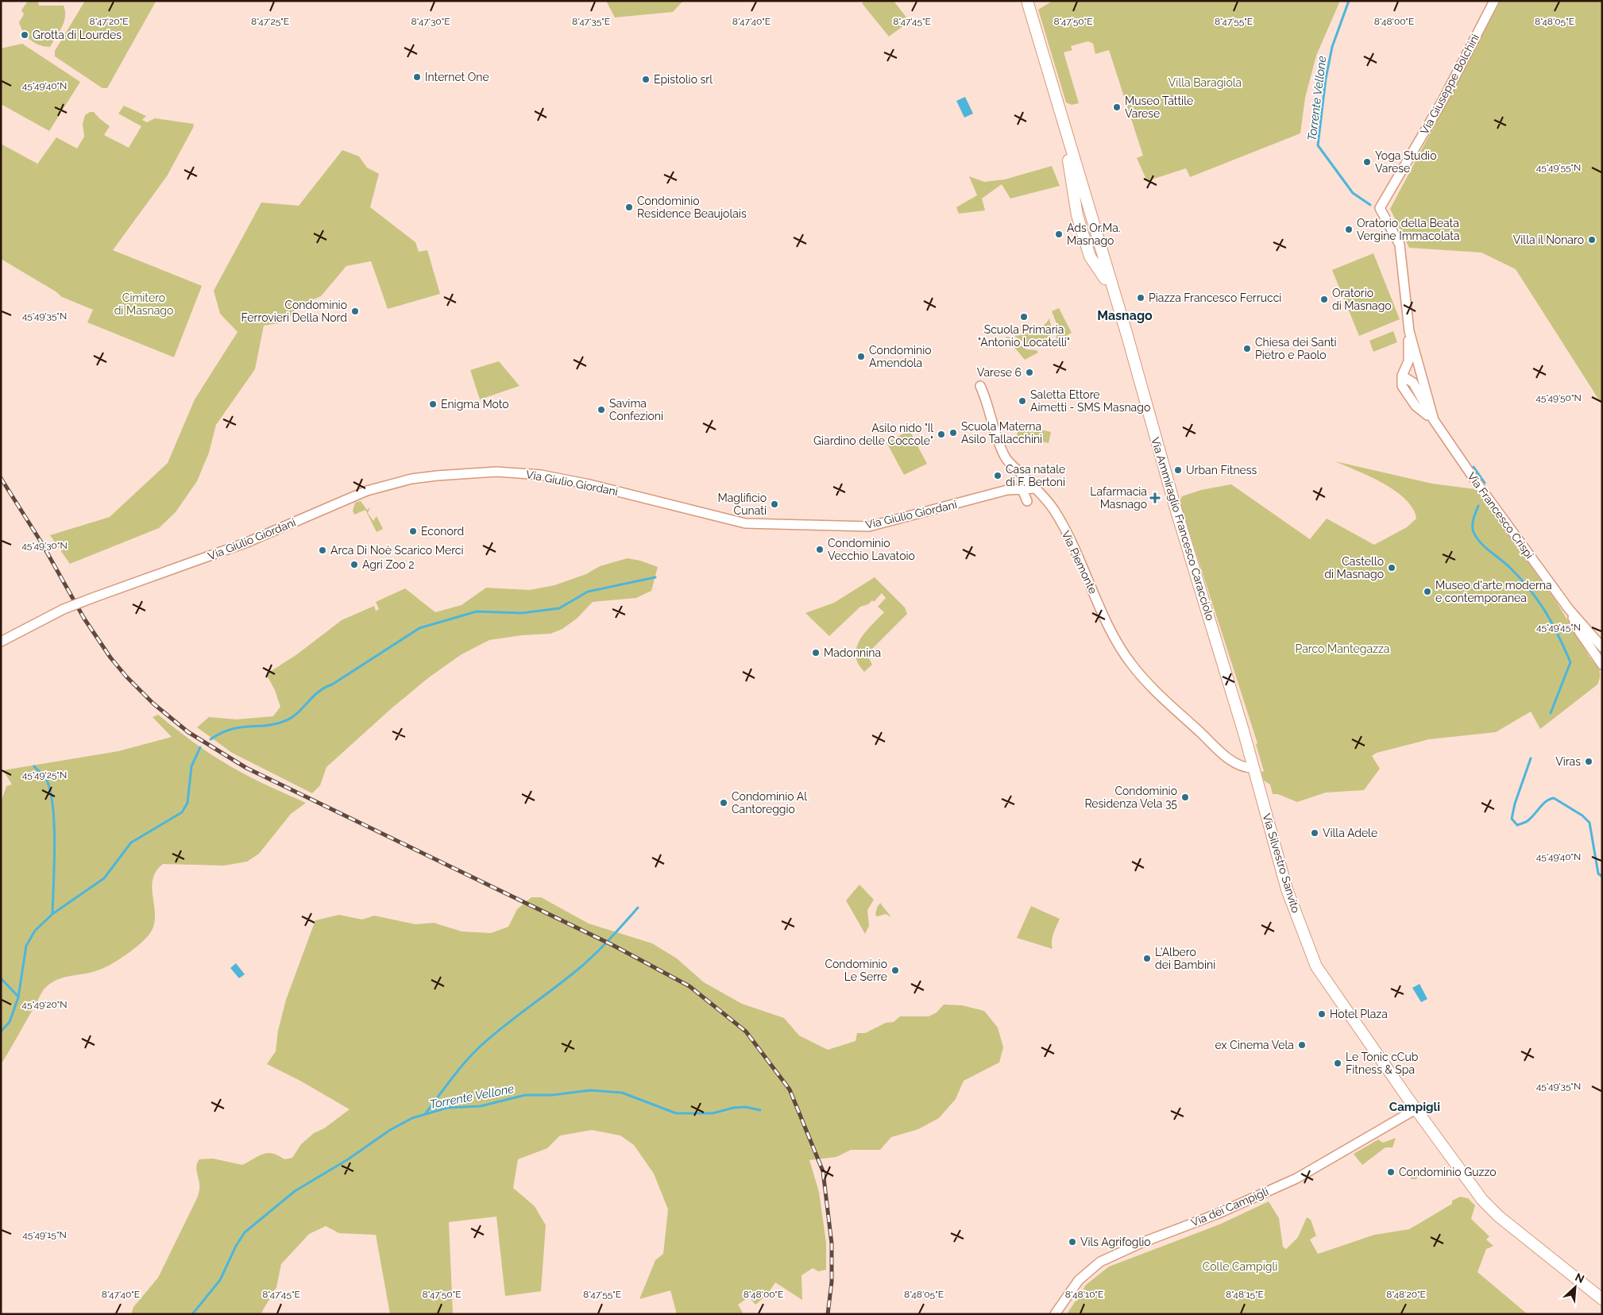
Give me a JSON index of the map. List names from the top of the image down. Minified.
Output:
{"streets":{"main road":["Via Ammiraglio Francesco Caracciolo","Via Silvestro Sanvito"],"street":["Via Giuseppe Bolchini","Via Giulio Giordani","Via Francesco Crispi","Via Piemonte","Via dei Campigli"]},"crossings":[["Via Giuseppe Bolchini","Via Francesco Crispi"],["Via Giulio Giordani","Via Piemonte"],["Via Ammiraglio Francesco Caracciolo","Via Piemonte"],["Via Ammiraglio Francesco Caracciolo","Via Silvestro Sanvito"],["Via Piemonte","Via Silvestro Sanvito"],["Via Silvestro Sanvito","Via dei Campigli"]],"districts":["Masnago","Campigli"],"water":["Torrente Vellone"],"parks":["Villa Baragiola","Cimitero di Masnago","Parco Mantegazza","Colle Campigli"],"places":{"other":["Grotta di Lourdes","Internet One","Epistolio srl","Museo Tattile Varese","Yoga Studio Varese","Condominio Residence Beaujolais","Oratorio della Beata Vergine Immacolata","Ads Or.Ma. Masnago","Villa il Nonaro","Piazza Francesco Ferrucci","Oratorio di Masnago","Condominio Ferrovieri Della Nord","Scuola Primaria \"Antonio Locatelli\"","Chiesa dei Santi Pietro e Paolo","Condominio Amendola","Varese 6","Saletta Ettore Aimetti - SMS Masnago","Enigma Moto","Savima Confezioni","Scuola Materna Asilo Tallacchini","Asilo nido \"Il Giardino delle Coccole\"","Urban Fitness","Casa natale di F. Bertoni","Maglificio Cunati","Econord","Condominio Vecchio Lavatoio","Arca Di Noè Scarico Merci","Agri Zoo 2","Castello di Masnago","Museo d'arte moderna e contemporanea","Madonnina","Viras","Condominio Residenza Vela 35","Condominio Al Cantoreggio","Villa Adele","L'Albero dei Bambini","Condominio Le Serre","Hotel Plaza","ex Cinema Vela","Le Tonic cCub Fitness & Spa","Condominio Guzzo","Vils Agrifoglio"],"health":["Lafarmacia Masnago"]},"north":"top right","coordinates":["8°47'20\"E","8°47'25\"E","8°47'30\"E","8°47'40\"E","8°47'45\"E","8°47'50\"E","8°47'55\"E","8°48'00\"E","8°48'05\"E","8°47'35\"E","45°49'40\"N","45°49'55\"N","45°49'35\"N","45°49'50\"N","45°49'30\"N","45°49'45\"N","45°49'25\"N","45°49'20\"N","45°49'15\"N","8°48'10\"E","8°48'15\"E","8°48'20\"E"]}
